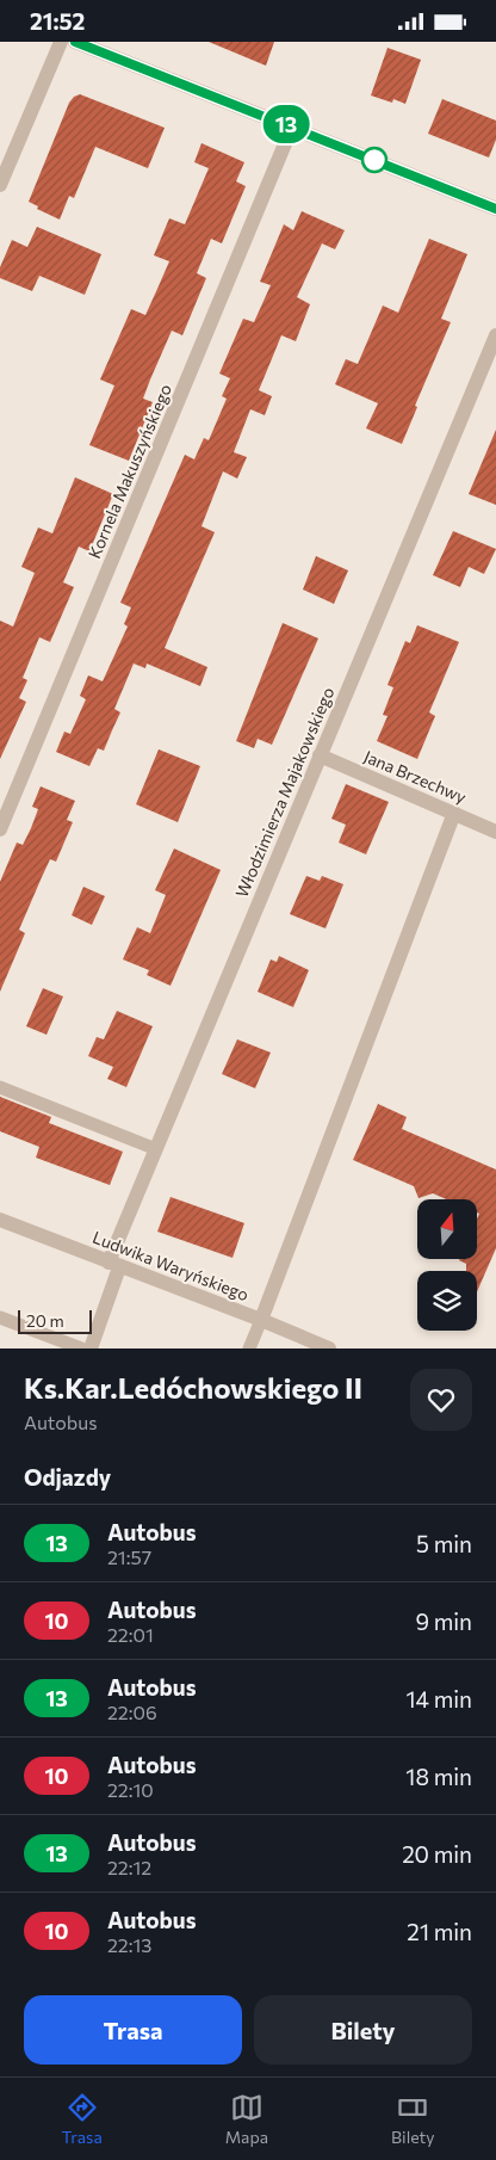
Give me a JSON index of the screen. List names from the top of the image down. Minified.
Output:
{"streets":{"street":["Kornela Makuszyńskiego","Jana Brzechwy","Włodzimierza Majakowskiego","Ludwika Waryńskiego"]},"crossings":[["Jana Brzechwy","Włodzimierza Majakowskiego"],["Włodzimierza Majakowskiego","Ludwika Waryńskiego"]],"lines":["bus line 13"],"scale_bar":"20 m","north":"top","page":{"status":"21:52","on_map":"13","scale":"20 m","heading":[["Ks.Kar.Ledóchowskiego II","Autobus"],"Odjazdy"],"list":[{"mark":"13","name":"Autobus","note":"21:57","value":"5 min"},{"mark":"10","name":"Autobus","note":"22:01","value":"9 min"},{"mark":"13","name":"Autobus","note":"22:06","value":"14 min"},{"mark":"10","name":"Autobus","note":"22:10","value":"18 min"},{"mark":"13","name":"Autobus","note":"22:12","value":"20 min"},{"mark":"10","name":"Autobus","note":"22:13","value":"21 min"}],"buttons":["Trasa","Bilety"],"tabs":["Trasa","Mapa","Bilety"]}}
